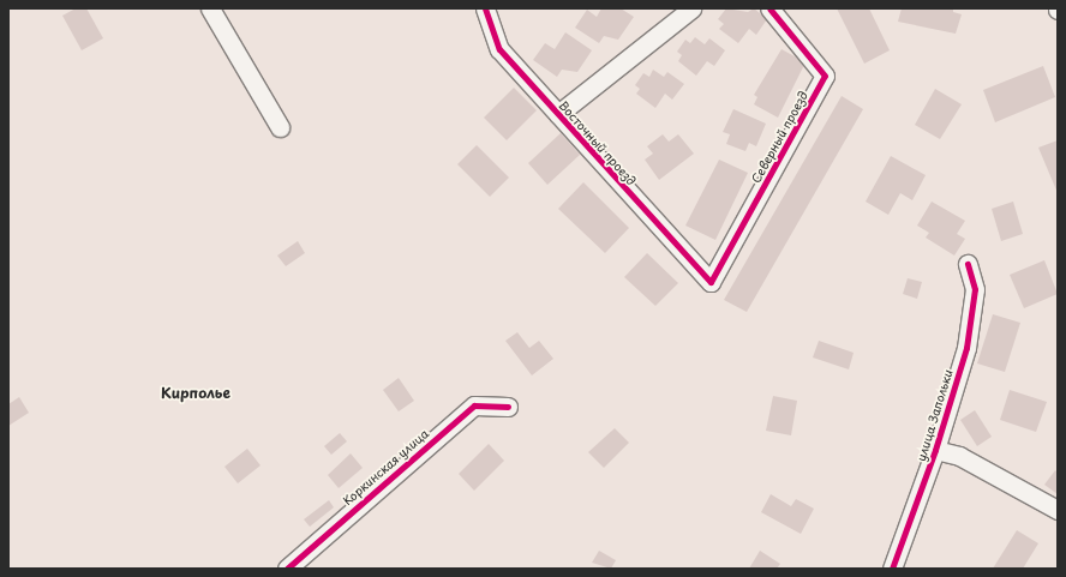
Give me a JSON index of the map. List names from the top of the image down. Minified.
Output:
{"streets":{"street":["Северный проезд","Восточный проезд","улица Запольки","Коркинская улица"]},"crossings":[["Северный проезд","Восточный проезд"]],"districts":["Кирполье"]}
